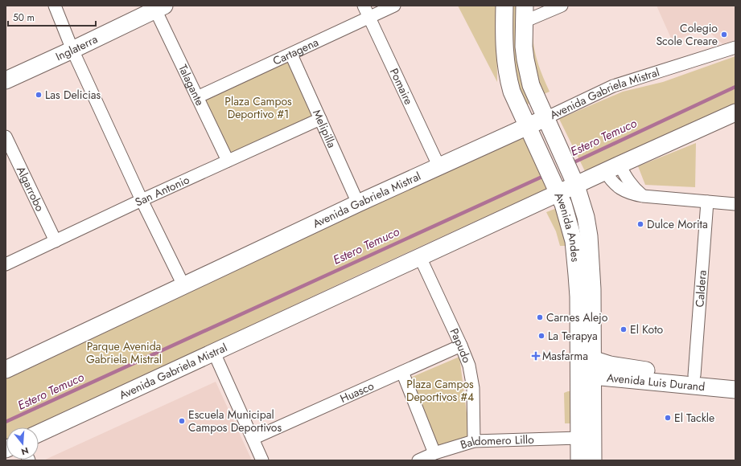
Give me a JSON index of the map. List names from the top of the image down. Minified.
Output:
{"streets":{"main road":["Inglaterra","Avenida Gabriela Mistral","Avenida Andes","Avenida Luis Durand"],"street":["Cartagena","Talagante","Pomaire","Melipilla","Algarrobo","San Antonio","Caldera","Papudo","Huasco","Baldomero Lillo"]},"crossings":[["Inglaterra","Talagante"],["Cartagena","Talagante"],["Cartagena","Pomaire"],["Cartagena","Melipilla"],["Talagante","San Antonio"],["Pomaire","Avenida Gabriela Mistral"],["Avenida Gabriela Mistral","Melipilla"],["Avenida Gabriela Mistral","Avenida Andes"],["Avenida Gabriela Mistral","Papudo"],["Melipilla","San Antonio"],["Algarrobo","San Antonio"],["Avenida Andes","Avenida Luis Durand"],["Avenida Andes","Baldomero Lillo"],["Caldera","Avenida Luis Durand"],["Papudo","Huasco"],["Papudo","Baldomero Lillo"]],"water":["Estero Temuco"],"parks":["Plaza Campos Deportivo #1","Parque Avenida Gabriela Mistral","Plaza Campos Deportivos #4"],"places":{"other":["Colegio Scole Creare","Las Delicias","Dulce Morita","Carnes Alejo","El Koto","La Terapya","El Tackle","Escuela Municipal Campos Deportivos"],"health":["Masfarma"]},"scale_bar":"50 m","north":"bottom"}
